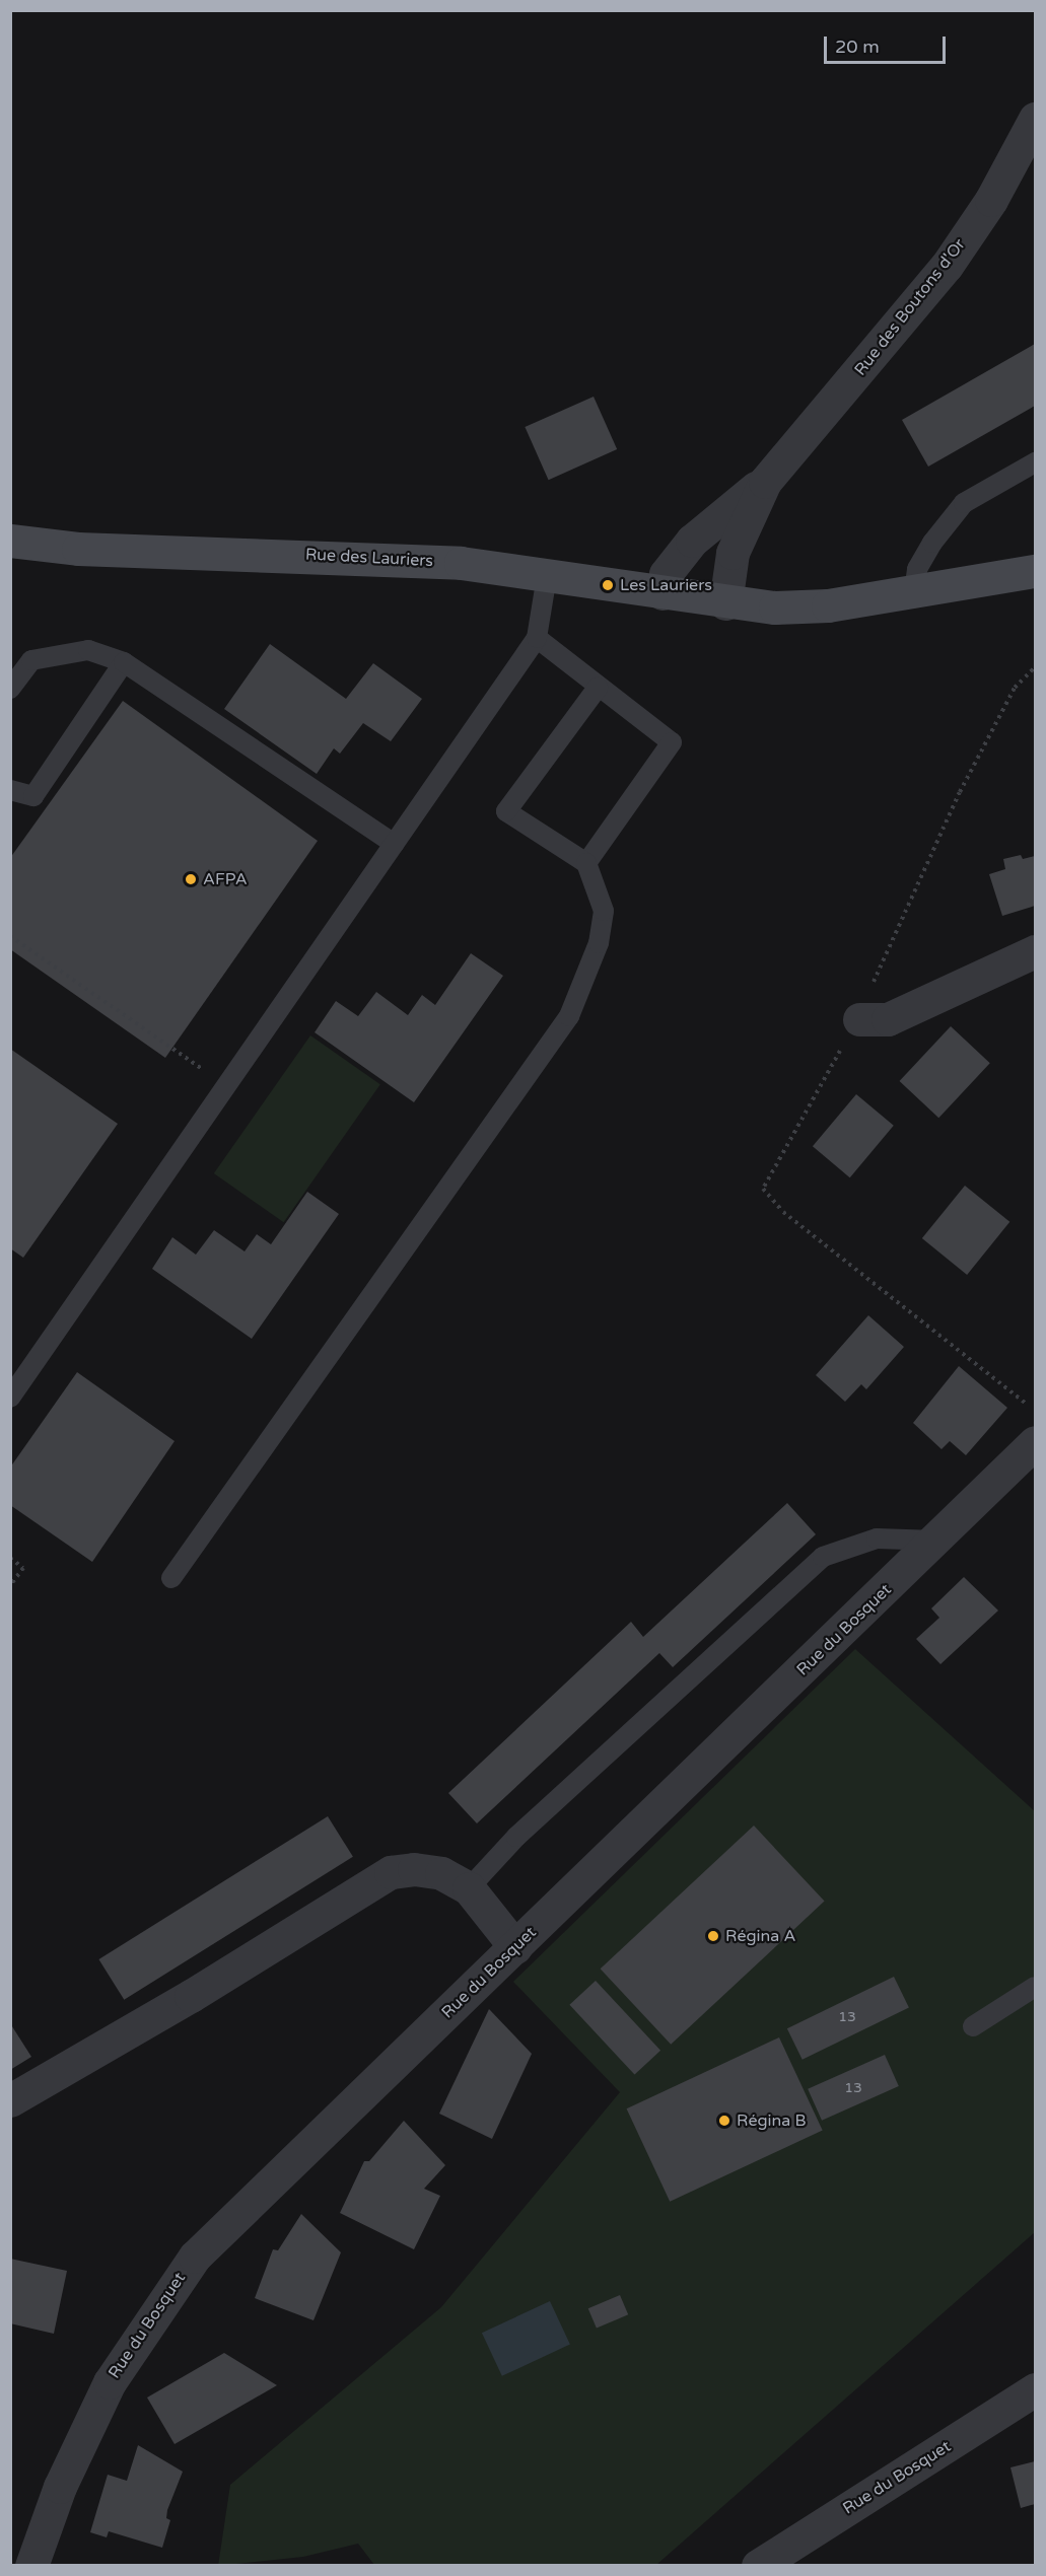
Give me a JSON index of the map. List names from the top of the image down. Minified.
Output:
{"streets":{"main road":["Rue des Lauriers"],"street":["Rue des Boutons d'Or","Rue du Bosquet"]},"crossings":[["Rue des Boutons d'Or","Rue des Lauriers"]],"places":["Les Lauriers","AFPA","Régina A","Régina B"],"house_numbers":["13","13"],"scale_bar":"20 m"}
